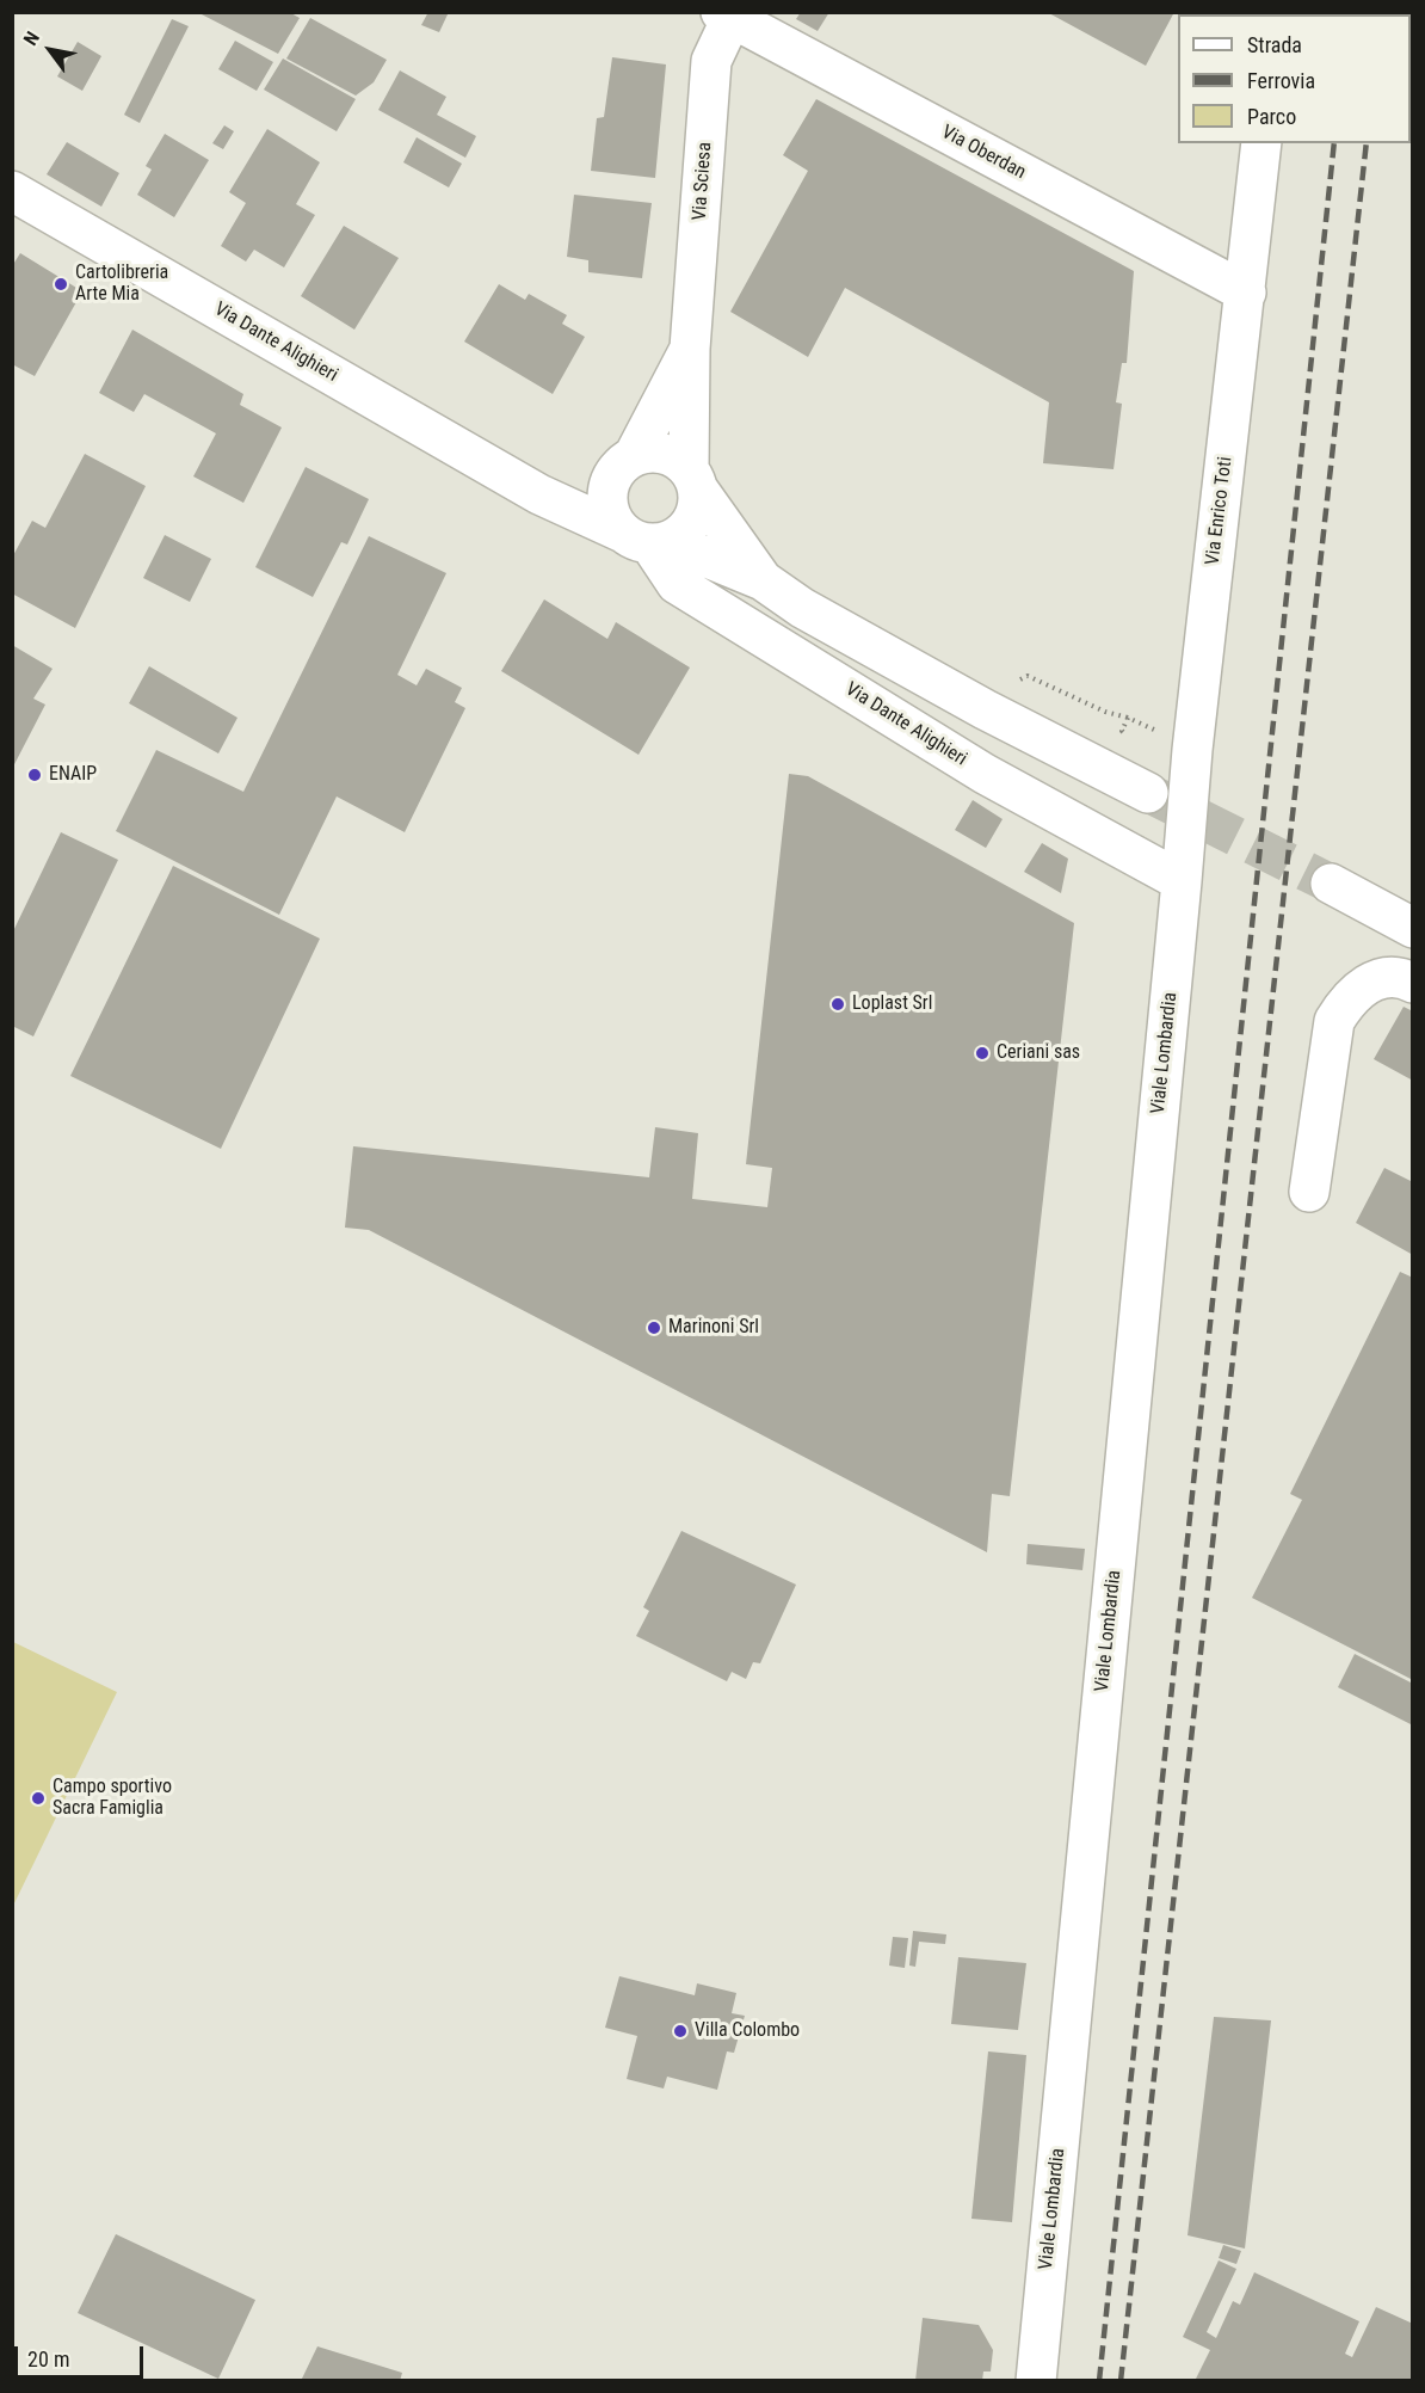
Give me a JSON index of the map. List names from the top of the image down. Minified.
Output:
{"streets":{"street":["Via Oberdan","Via Sciesa","Via Dante Alighieri","Via Enrico Toti","Viale Lombardia"]},"crossings":[["Via Oberdan","Via Sciesa"],["Via Oberdan","Via Enrico Toti"],["Via Sciesa","Via Dante Alighieri"],["Via Dante Alighieri","Via Enrico Toti"],["Via Dante Alighieri","Viale Lombardia"],["Via Enrico Toti","Viale Lombardia"]],"places":["Cartolibreria Arte Mia","ENAIP","Loplast Srl","Ceriani sas","Marinoni Srl","Campo sportivo Sacra Famiglia","Villa Colombo"],"legend":["Strada","Ferrovia","Parco"],"scale_bar":"20 m","north":"top left"}
